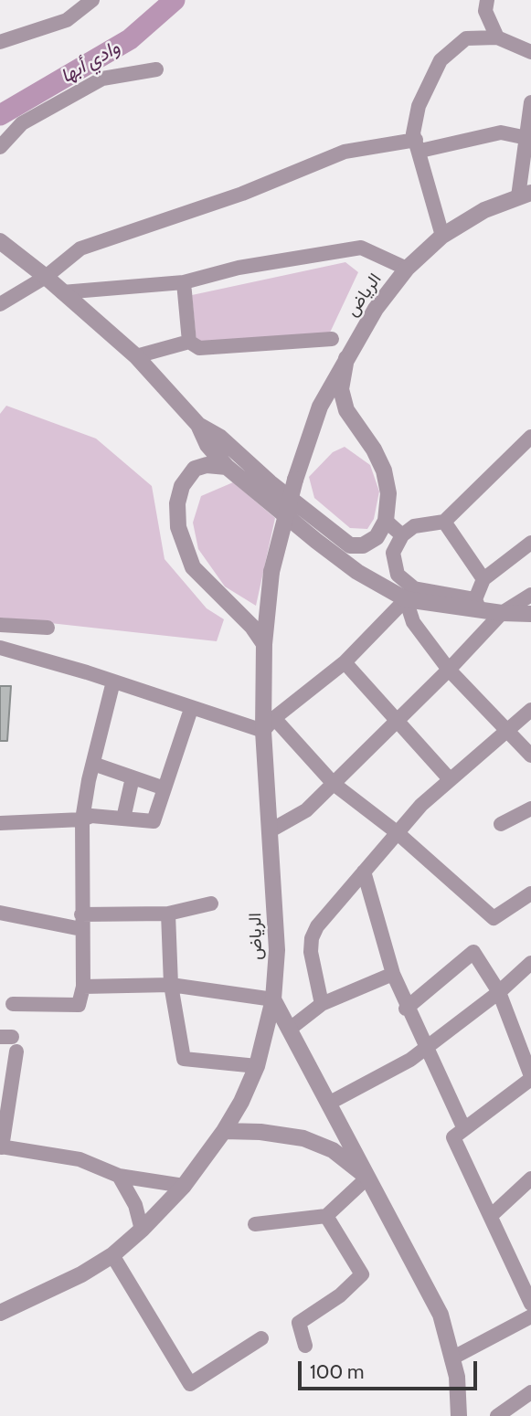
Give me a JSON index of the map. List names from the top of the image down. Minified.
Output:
{"streets":{"street":["الرياض"]},"water":["وادي أبها"],"scale_bar":"100 m"}
